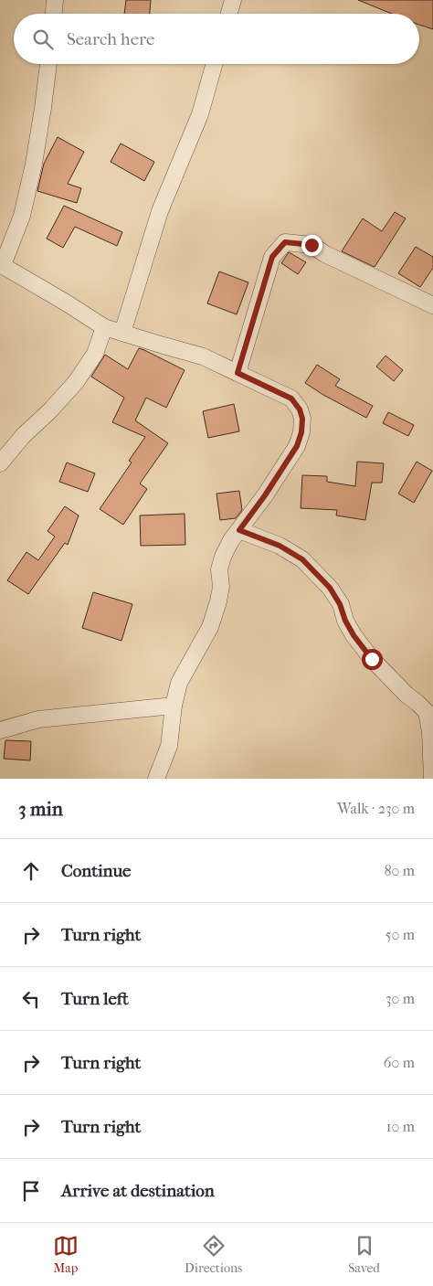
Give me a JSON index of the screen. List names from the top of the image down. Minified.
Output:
{"page":{"search":"Search here","heading":["3 min","Walk · 230 m"],"list":[["Continue","80 m"],["Turn right","50 m"],["Turn left","30 m"],["Turn right","60 m"],["Turn right","10 m"],"Arrive at destination"],"nav":["Map","Directions","Saved"]}}
